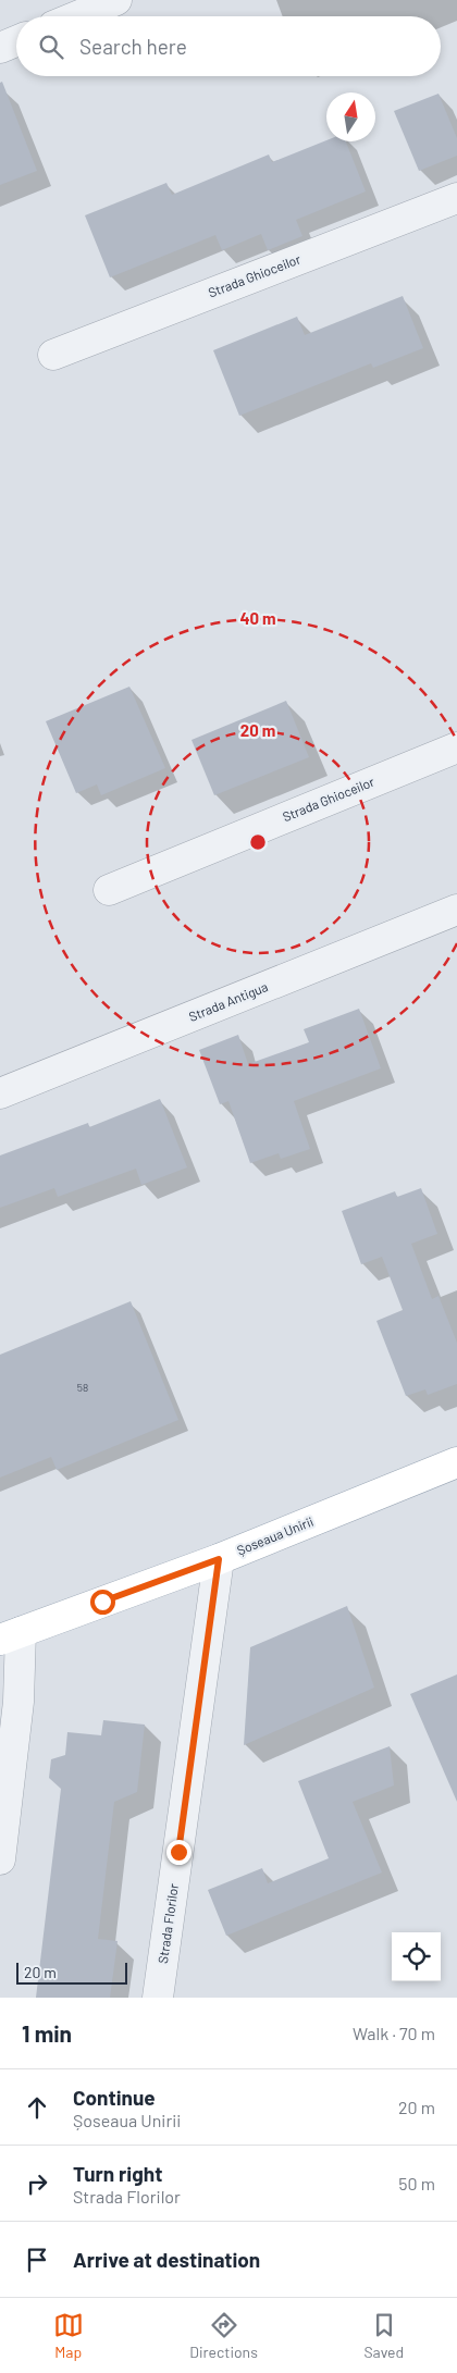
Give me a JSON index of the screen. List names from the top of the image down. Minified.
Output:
{"streets":{"main road":["Șoseaua Unirii"],"street":["Strada Ghioceilor","Strada Antigua","Strada Florilor"]},"crossings":[["Șoseaua Unirii","Strada Florilor"]],"house_numbers":["58"],"scale_bar":"20 m","north":"top","page":{"search":"Search here","scale":"20 m","heading":["1 min","Walk · 70 m"],"list":[["Continue","Șoseaua Unirii","20 m"],["Turn right","Strada Florilor","50 m"],"Arrive at destination"],"nav":["Map","Directions","Saved"]},"rings":["40 m","20 m"]}
